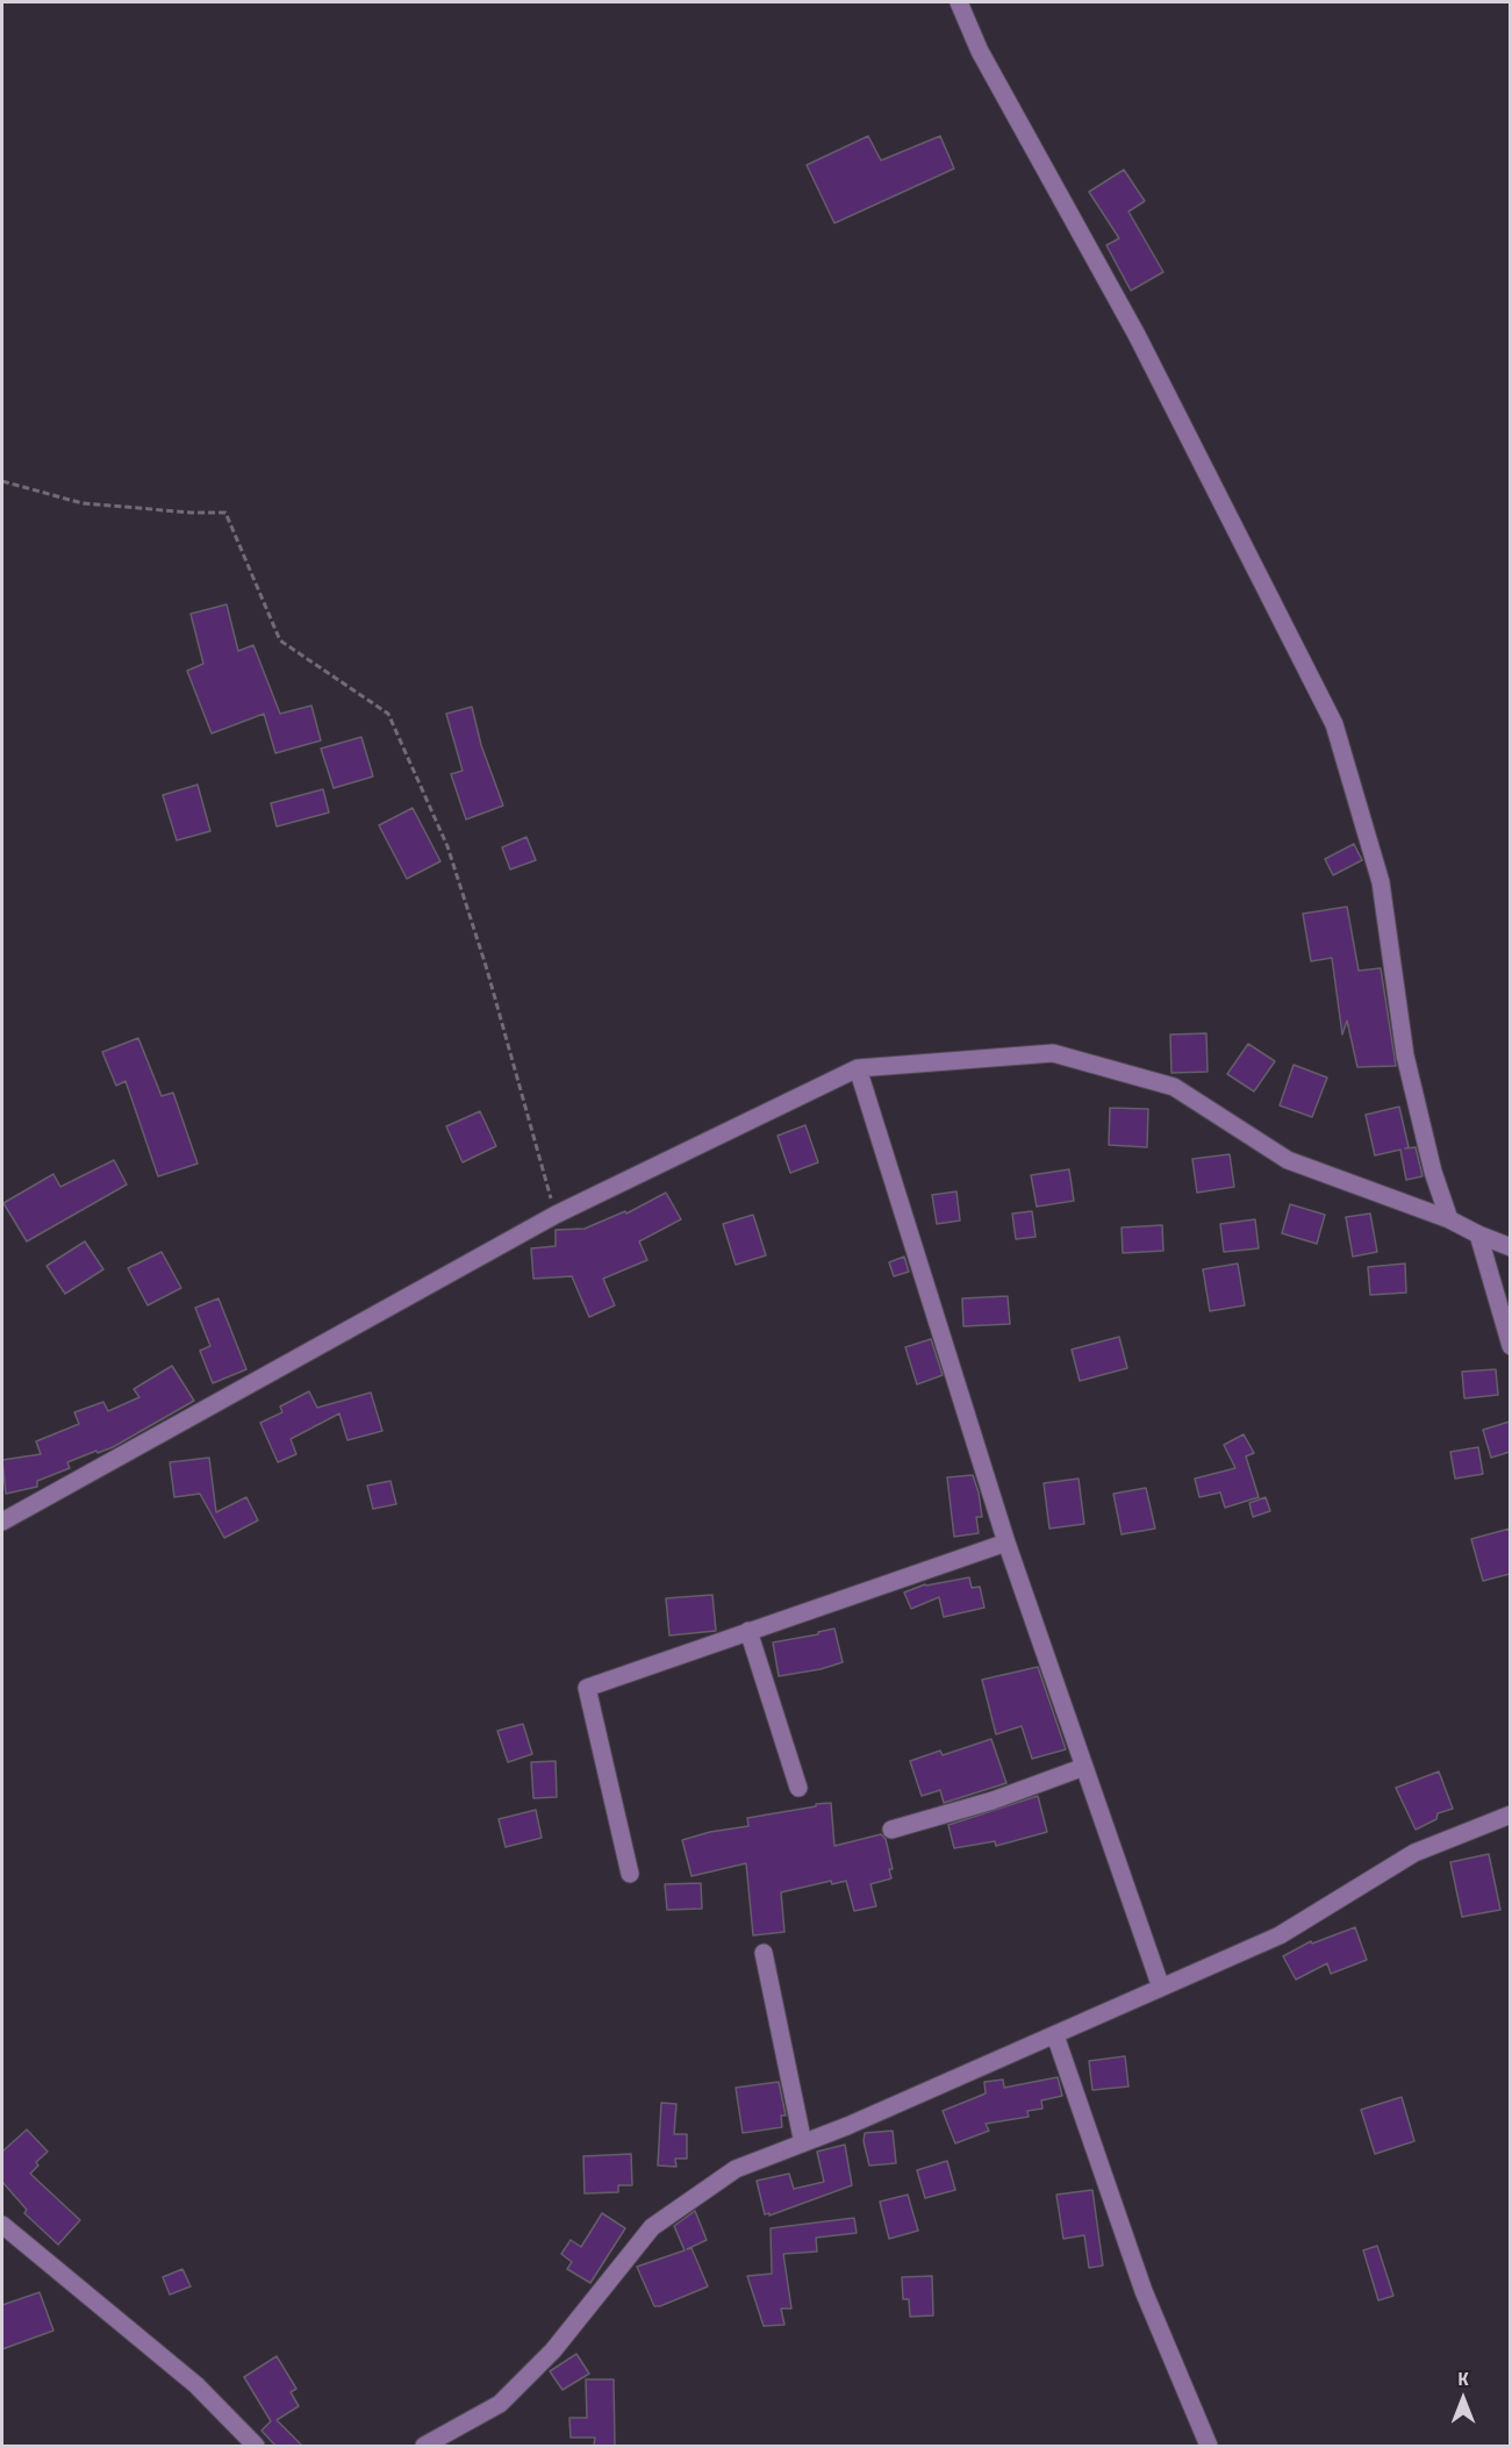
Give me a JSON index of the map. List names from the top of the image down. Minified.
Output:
{"north":"top"}
